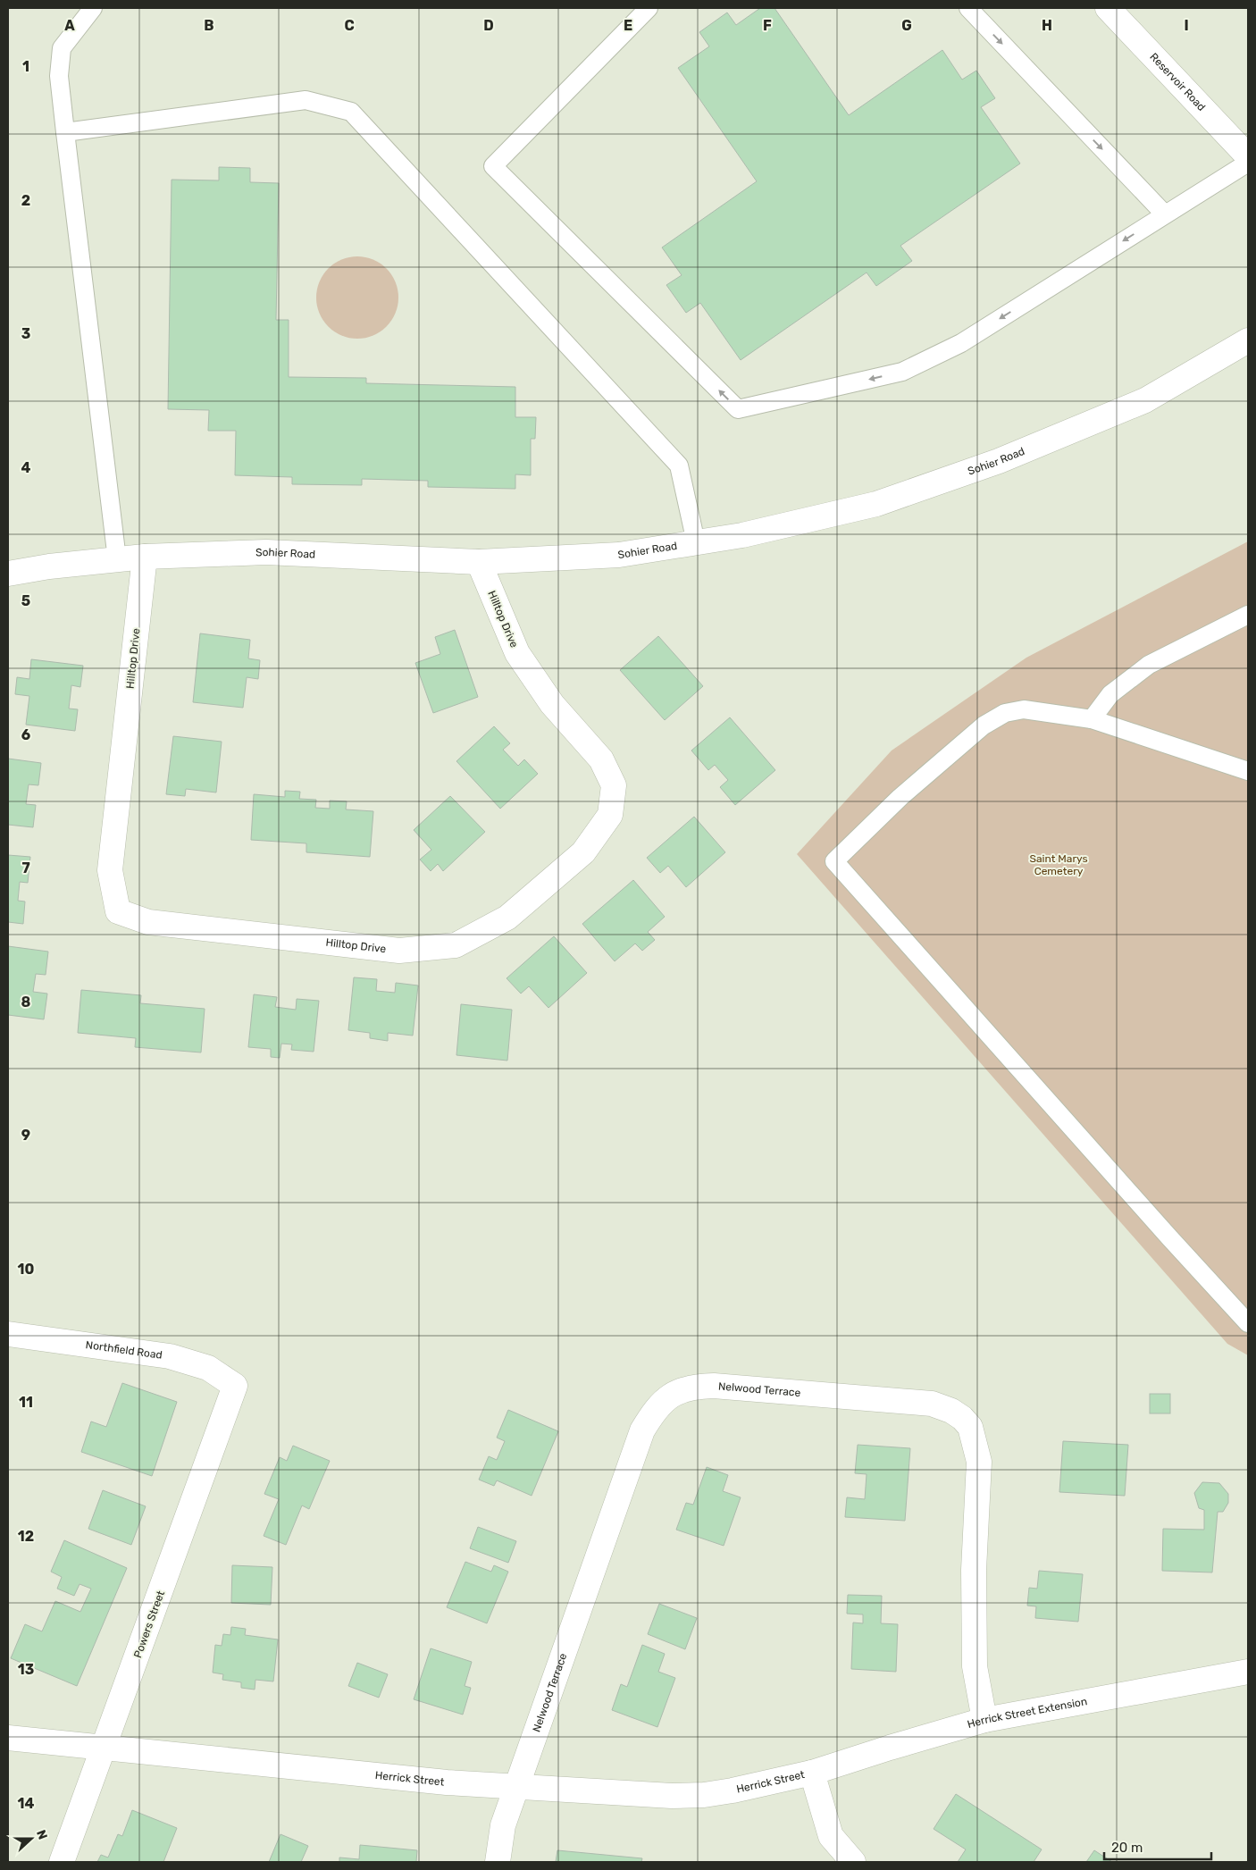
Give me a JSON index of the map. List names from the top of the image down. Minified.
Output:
{"streets":{"street":["Reservoir Road","Sohier Road","Hilltop Drive","Northfield Road","Nelwood Terrace","Powers Street","Herrick Street Extension","Herrick Street"]},"crossings":[["Sohier Road","Hilltop Drive"],["Northfield Road","Powers Street"],["Nelwood Terrace","Herrick Street Extension"],["Nelwood Terrace","Herrick Street"],["Powers Street","Herrick Street"],["Herrick Street Extension","Herrick Street"]],"parks":["Saint Marys Cemetery"],"scale_bar":"20 m","north":"right","grid":{"columns":["A","B","C","D","E","F","G","H","I"],"rows":["1","2","3","4","5","6","7","8","9","10","11","12","13","14"]}}
